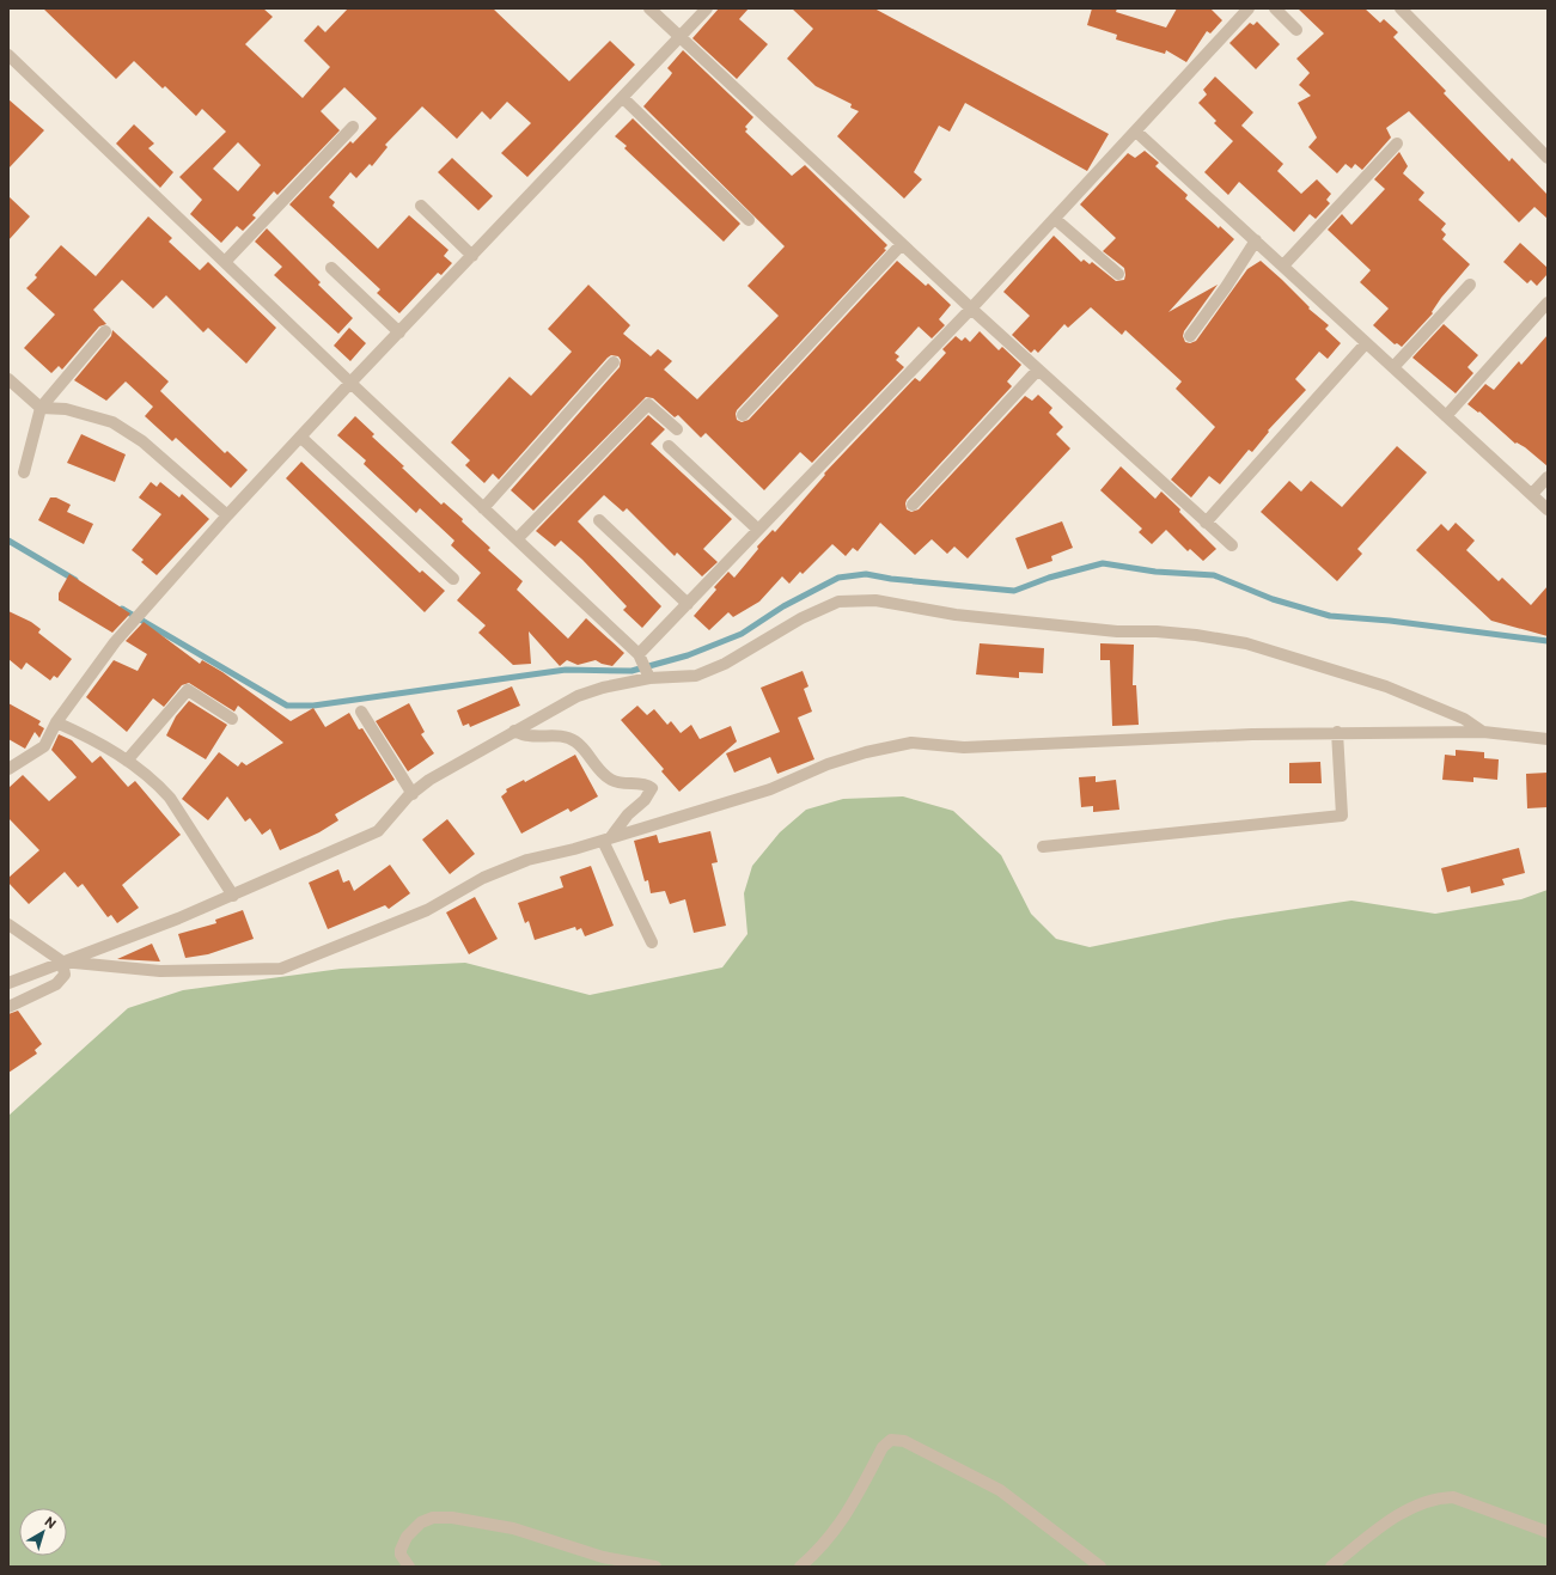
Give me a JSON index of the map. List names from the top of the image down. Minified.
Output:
{"north":"top right"}
